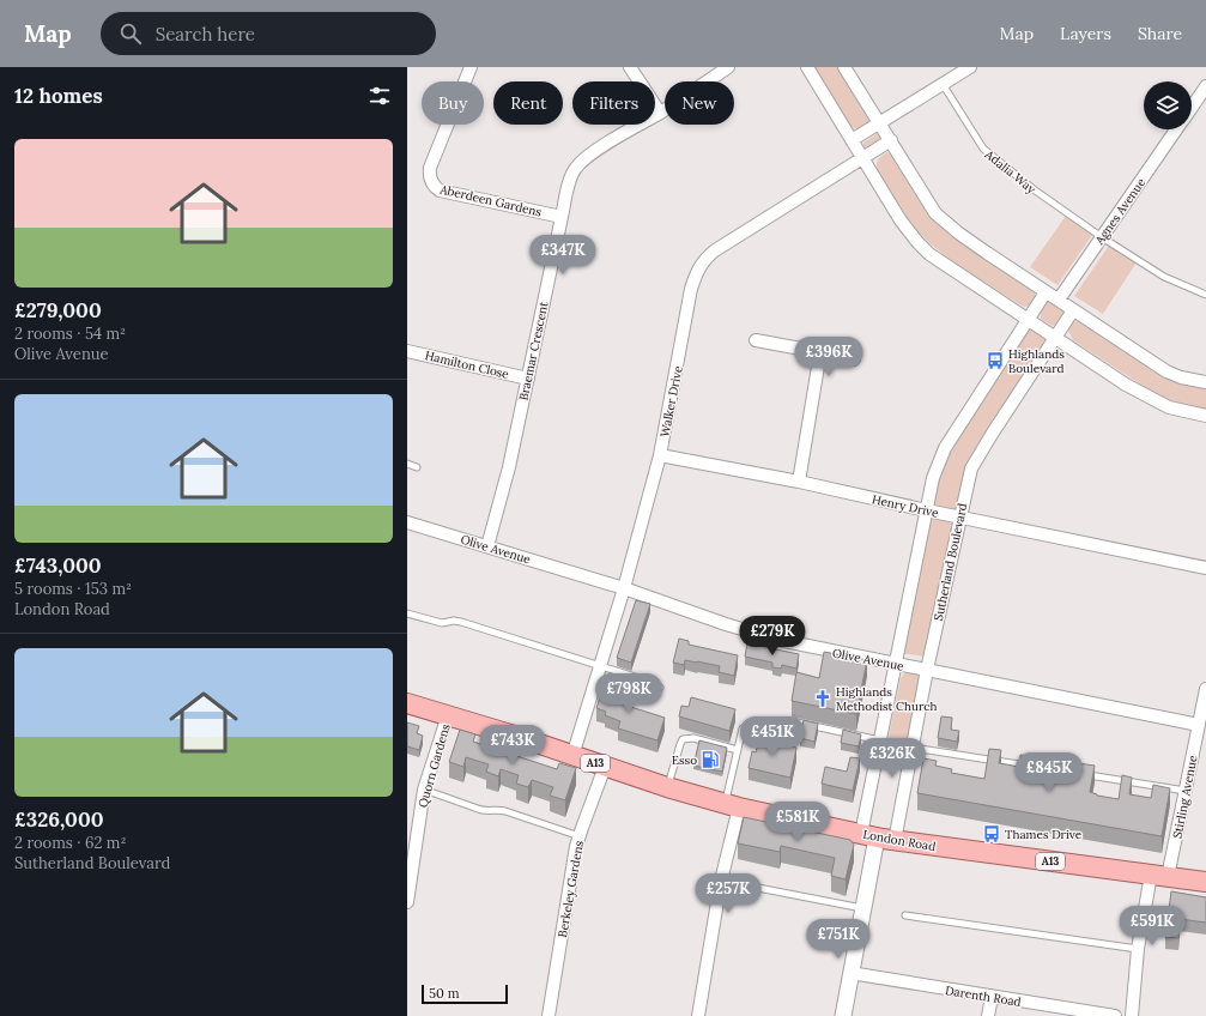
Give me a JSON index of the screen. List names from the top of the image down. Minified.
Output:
{"streets":{"main road":["A13","London Road"],"street":["Aberdeen Gardens","Agnes Avenue","Braemar Crescent","Hamilton Close","Walker Drive","Henry Drive","Olive Avenue","Sutherland Boulevard","Quorn Gardens","Stirling Avenue","Berkeley Gardens","Darenth Road"],"lane":["Adalia Way"]},"crossings":[["Adalia Way","Agnes Avenue"],["Aberdeen Gardens","Braemar Crescent"],["Braemar Crescent","Hamilton Close"],["Braemar Crescent","Olive Avenue"],["Walker Drive","Henry Drive"],["Walker Drive","Olive Avenue"],["Walker Drive","London Road"],["Henry Drive","Sutherland Boulevard"],["Olive Avenue","Sutherland Boulevard"],["Olive Avenue","Stirling Avenue"],["Sutherland Boulevard","London Road"],["Quorn Gardens","London Road"],["Stirling Avenue","London Road"],["London Road","Berkeley Gardens"]],"places":{"bus stop":["Highlands Boulevard","Thames Drive"],"church":["Highlands Methodist Church"],"fuel station":["Esso"]},"scale_bar":"50 m","page":{"header":"Map","search":"Search here","nav":["Map","Layers","Share"],"heading":"12 homes","chip":["Buy","Rent","Filters","New"],"list":[{"name":"£279,000","note":"2 rooms · 54 m² · Olive Avenue"},{"name":"£743,000","note":"5 rooms · 153 m² · London Road"},{"name":"£326,000","note":"2 rooms · 62 m² · Sutherland Boulevard"}],"price":["£347K","£396K","£279K","£798K","£451K","£743K","£326K","£845K","£581K","£257K","£591K","£751K"],"scale":"50 m"}}
